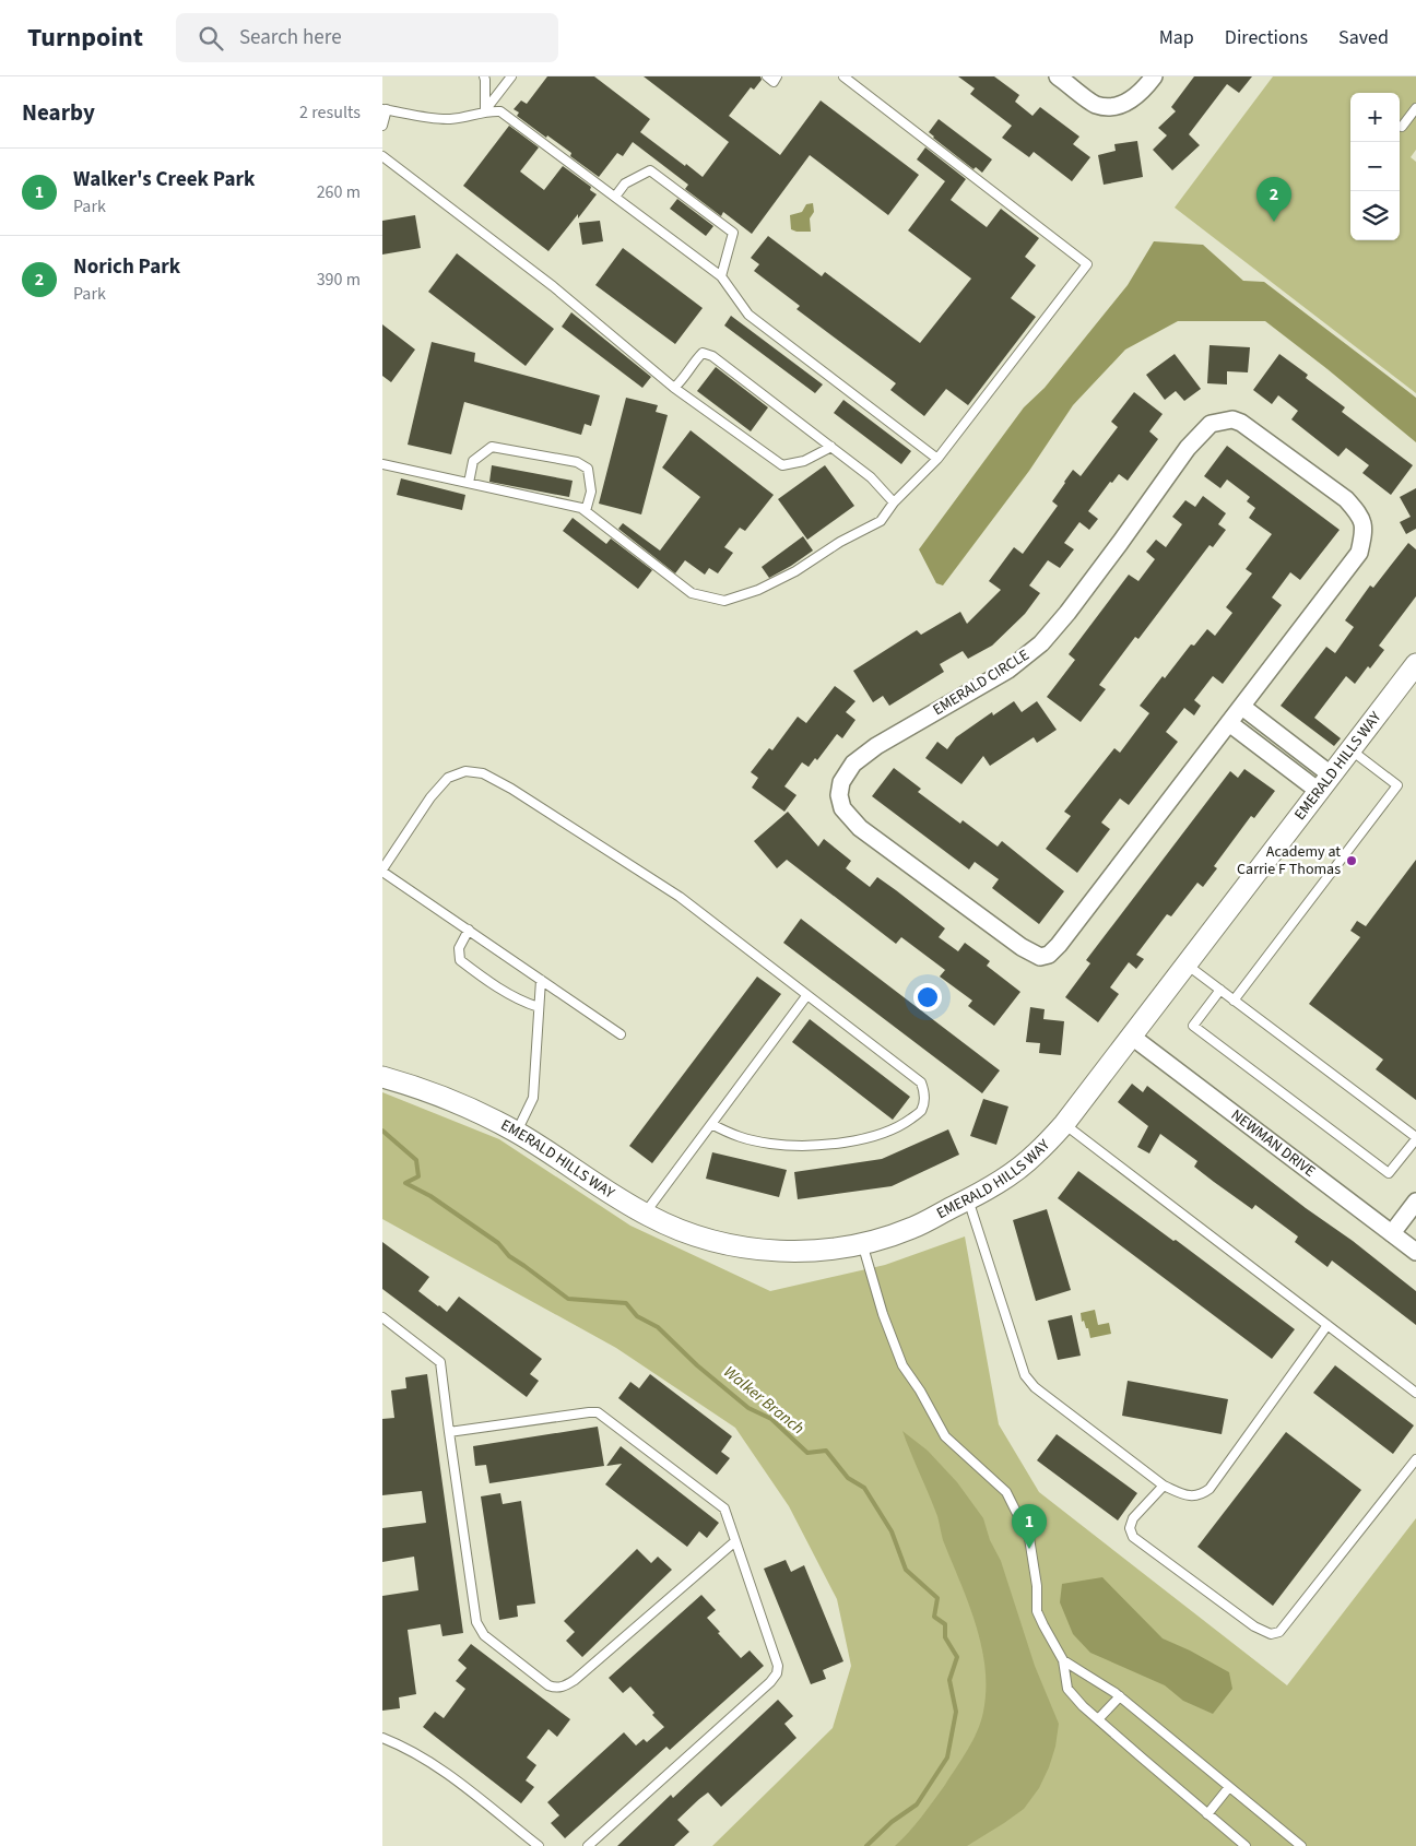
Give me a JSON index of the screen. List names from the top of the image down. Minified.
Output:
{"streets":{"street":["EMERALD CIRCLE","EMERALD HILLS WAY","NEWMAN DRIVE"]},"crossings":[["EMERALD HILLS WAY","NEWMAN DRIVE"]],"water":["Walker Branch"],"places":["Academy at Carrie F Thomas"],"page":{"header":"Turnpoint","search":"Search here","nav":["Map","Directions","Saved"],"heading":["Nearby","2 results"],"map_buttons":["+","−"],"list":[{"mark":"1","name":"Walker's Creek Park","note":"Park","value":"260 m"},{"mark":"2","name":"Norich Park","note":"Park","value":"390 m"}],"pins":["2","1"]}}
